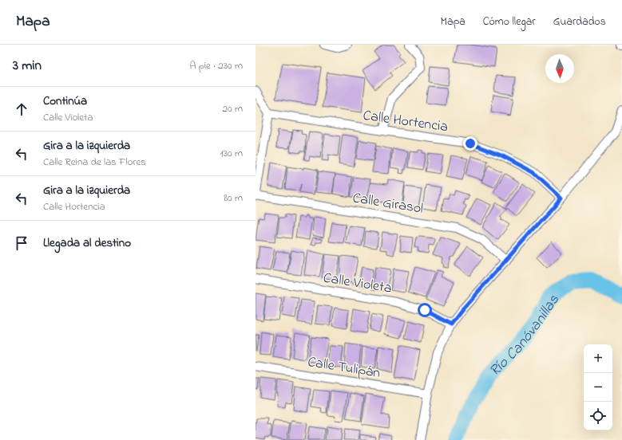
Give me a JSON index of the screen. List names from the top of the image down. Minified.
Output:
{"streets":{"street":["Calle Hortencia","Calle Girasol","Calle Violeta","Calle Tulipán"]},"water":["Río Canóvanillas"],"north":"bottom","page":{"header":"Mapa","nav":["Mapa","Cómo llegar","Guardados"],"heading":["3 min","A pie · 230 m"],"list":[["Continúa","Calle Violeta","20 m"],["Gira a la izquierda","Calle Reina de las Flores","130 m"],["Gira a la izquierda","Calle Hortencia","80 m"],"Llegada al destino"],"map_buttons":["+","−"]}}
